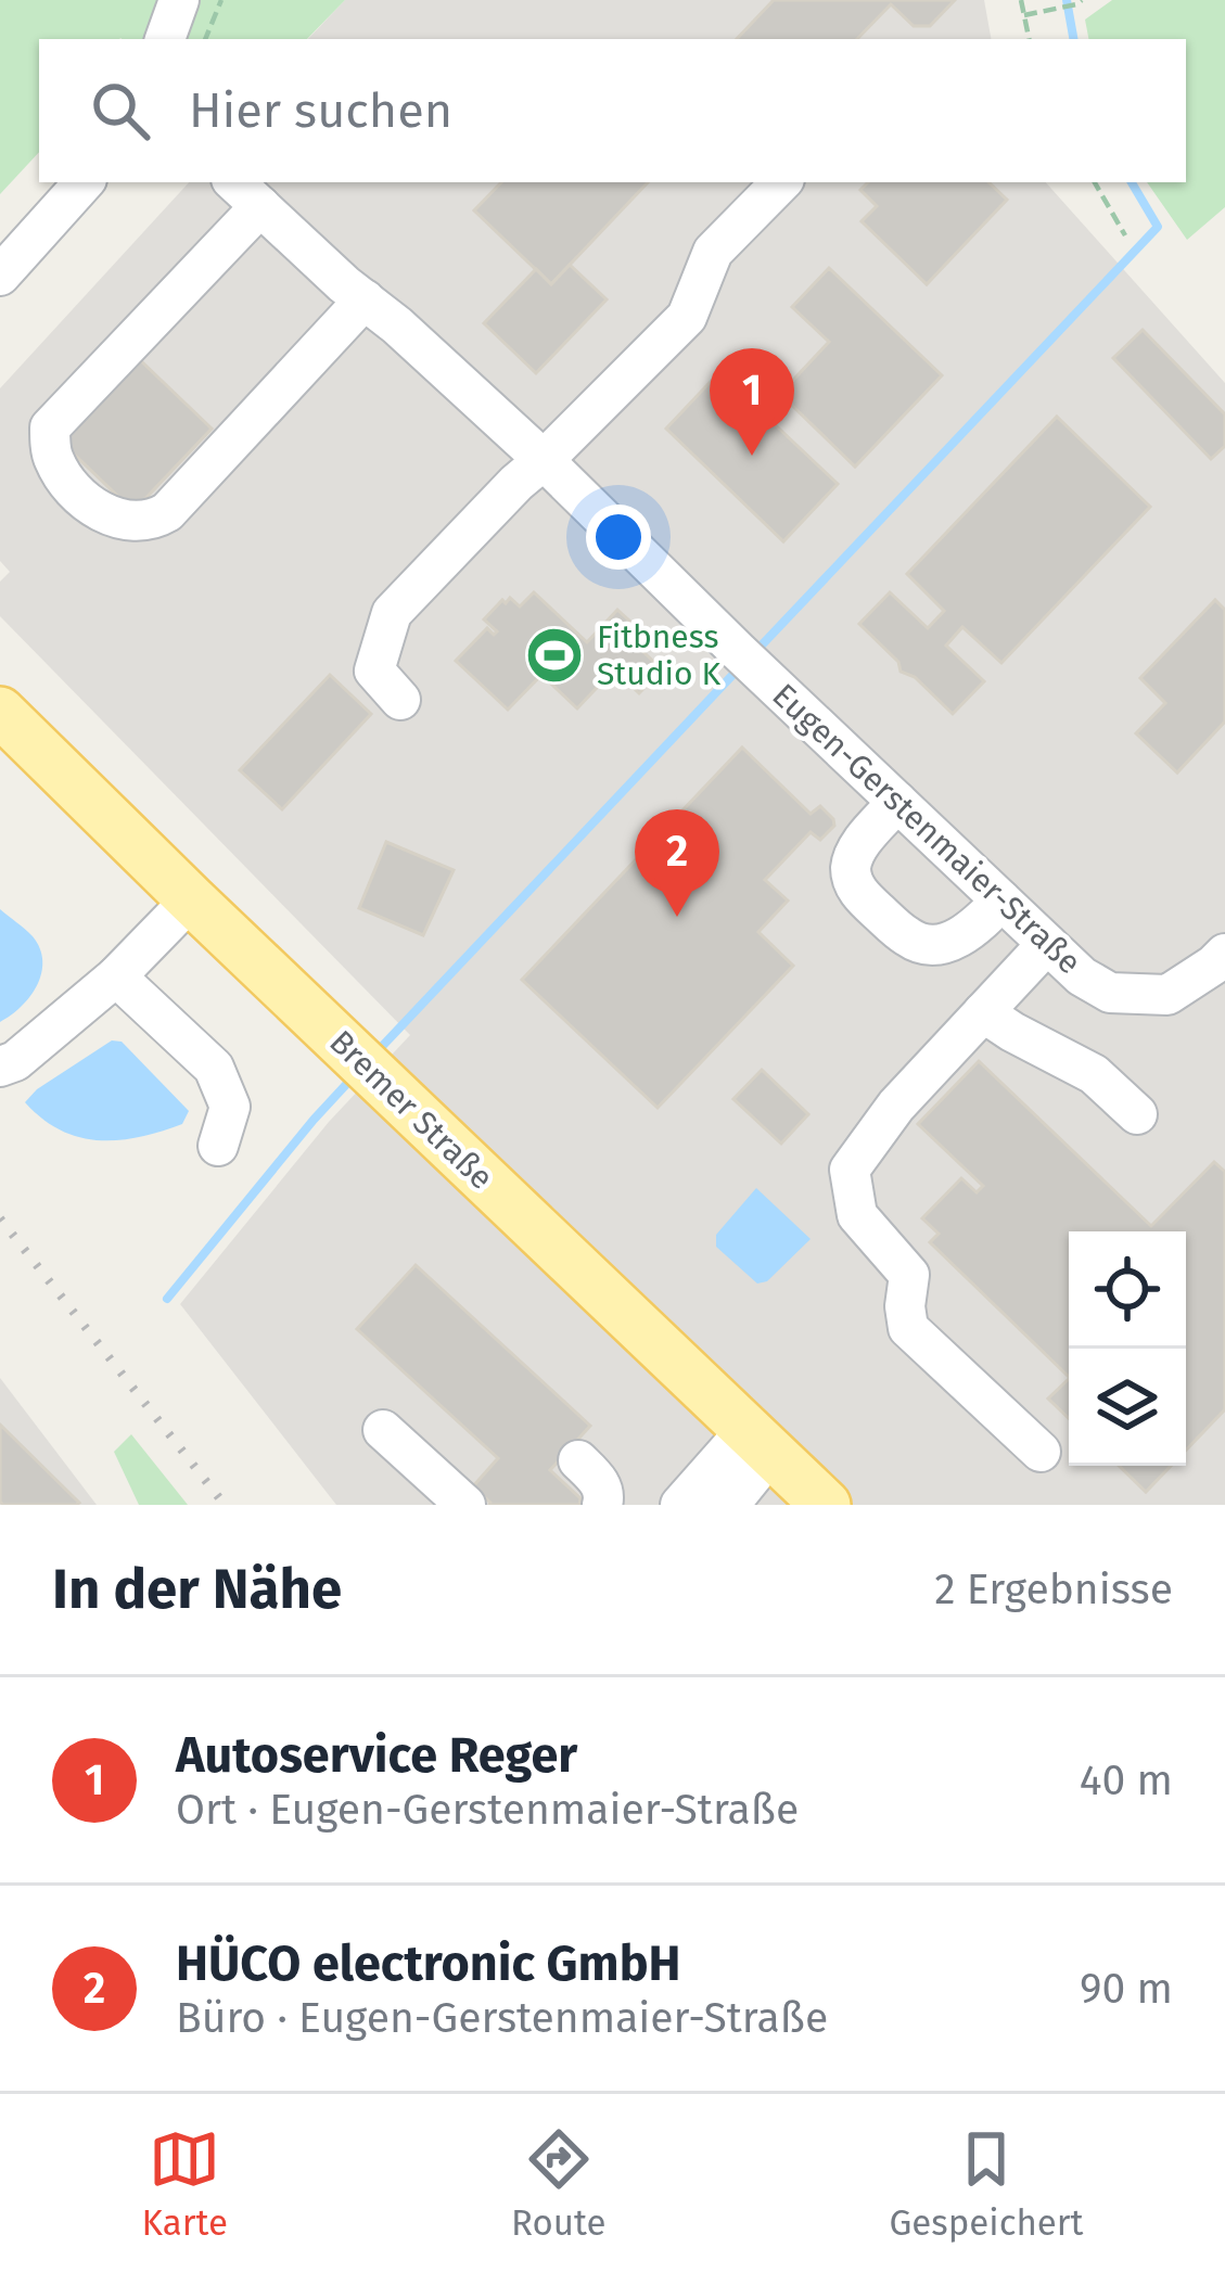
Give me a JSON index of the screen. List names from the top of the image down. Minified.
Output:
{"streets":{"main road":["Bremer Straße"],"street":["Eugen-Gerstenmaier-Straße"]},"places":{"sports":["Fitbness Studio K"]},"page":{"search":"Hier suchen","pins":["1","2"],"heading":["In der Nähe","2 Ergebnisse"],"list":[{"mark":"1","name":"Autoservice Reger","note":"Ort · Eugen-Gerstenmaier-Straße","value":"40 m"},{"mark":"2","name":"HÜCO electronic GmbH","note":"Büro · Eugen-Gerstenmaier-Straße","value":"90 m"}],"nav":["Karte","Route","Gespeichert"]}}
